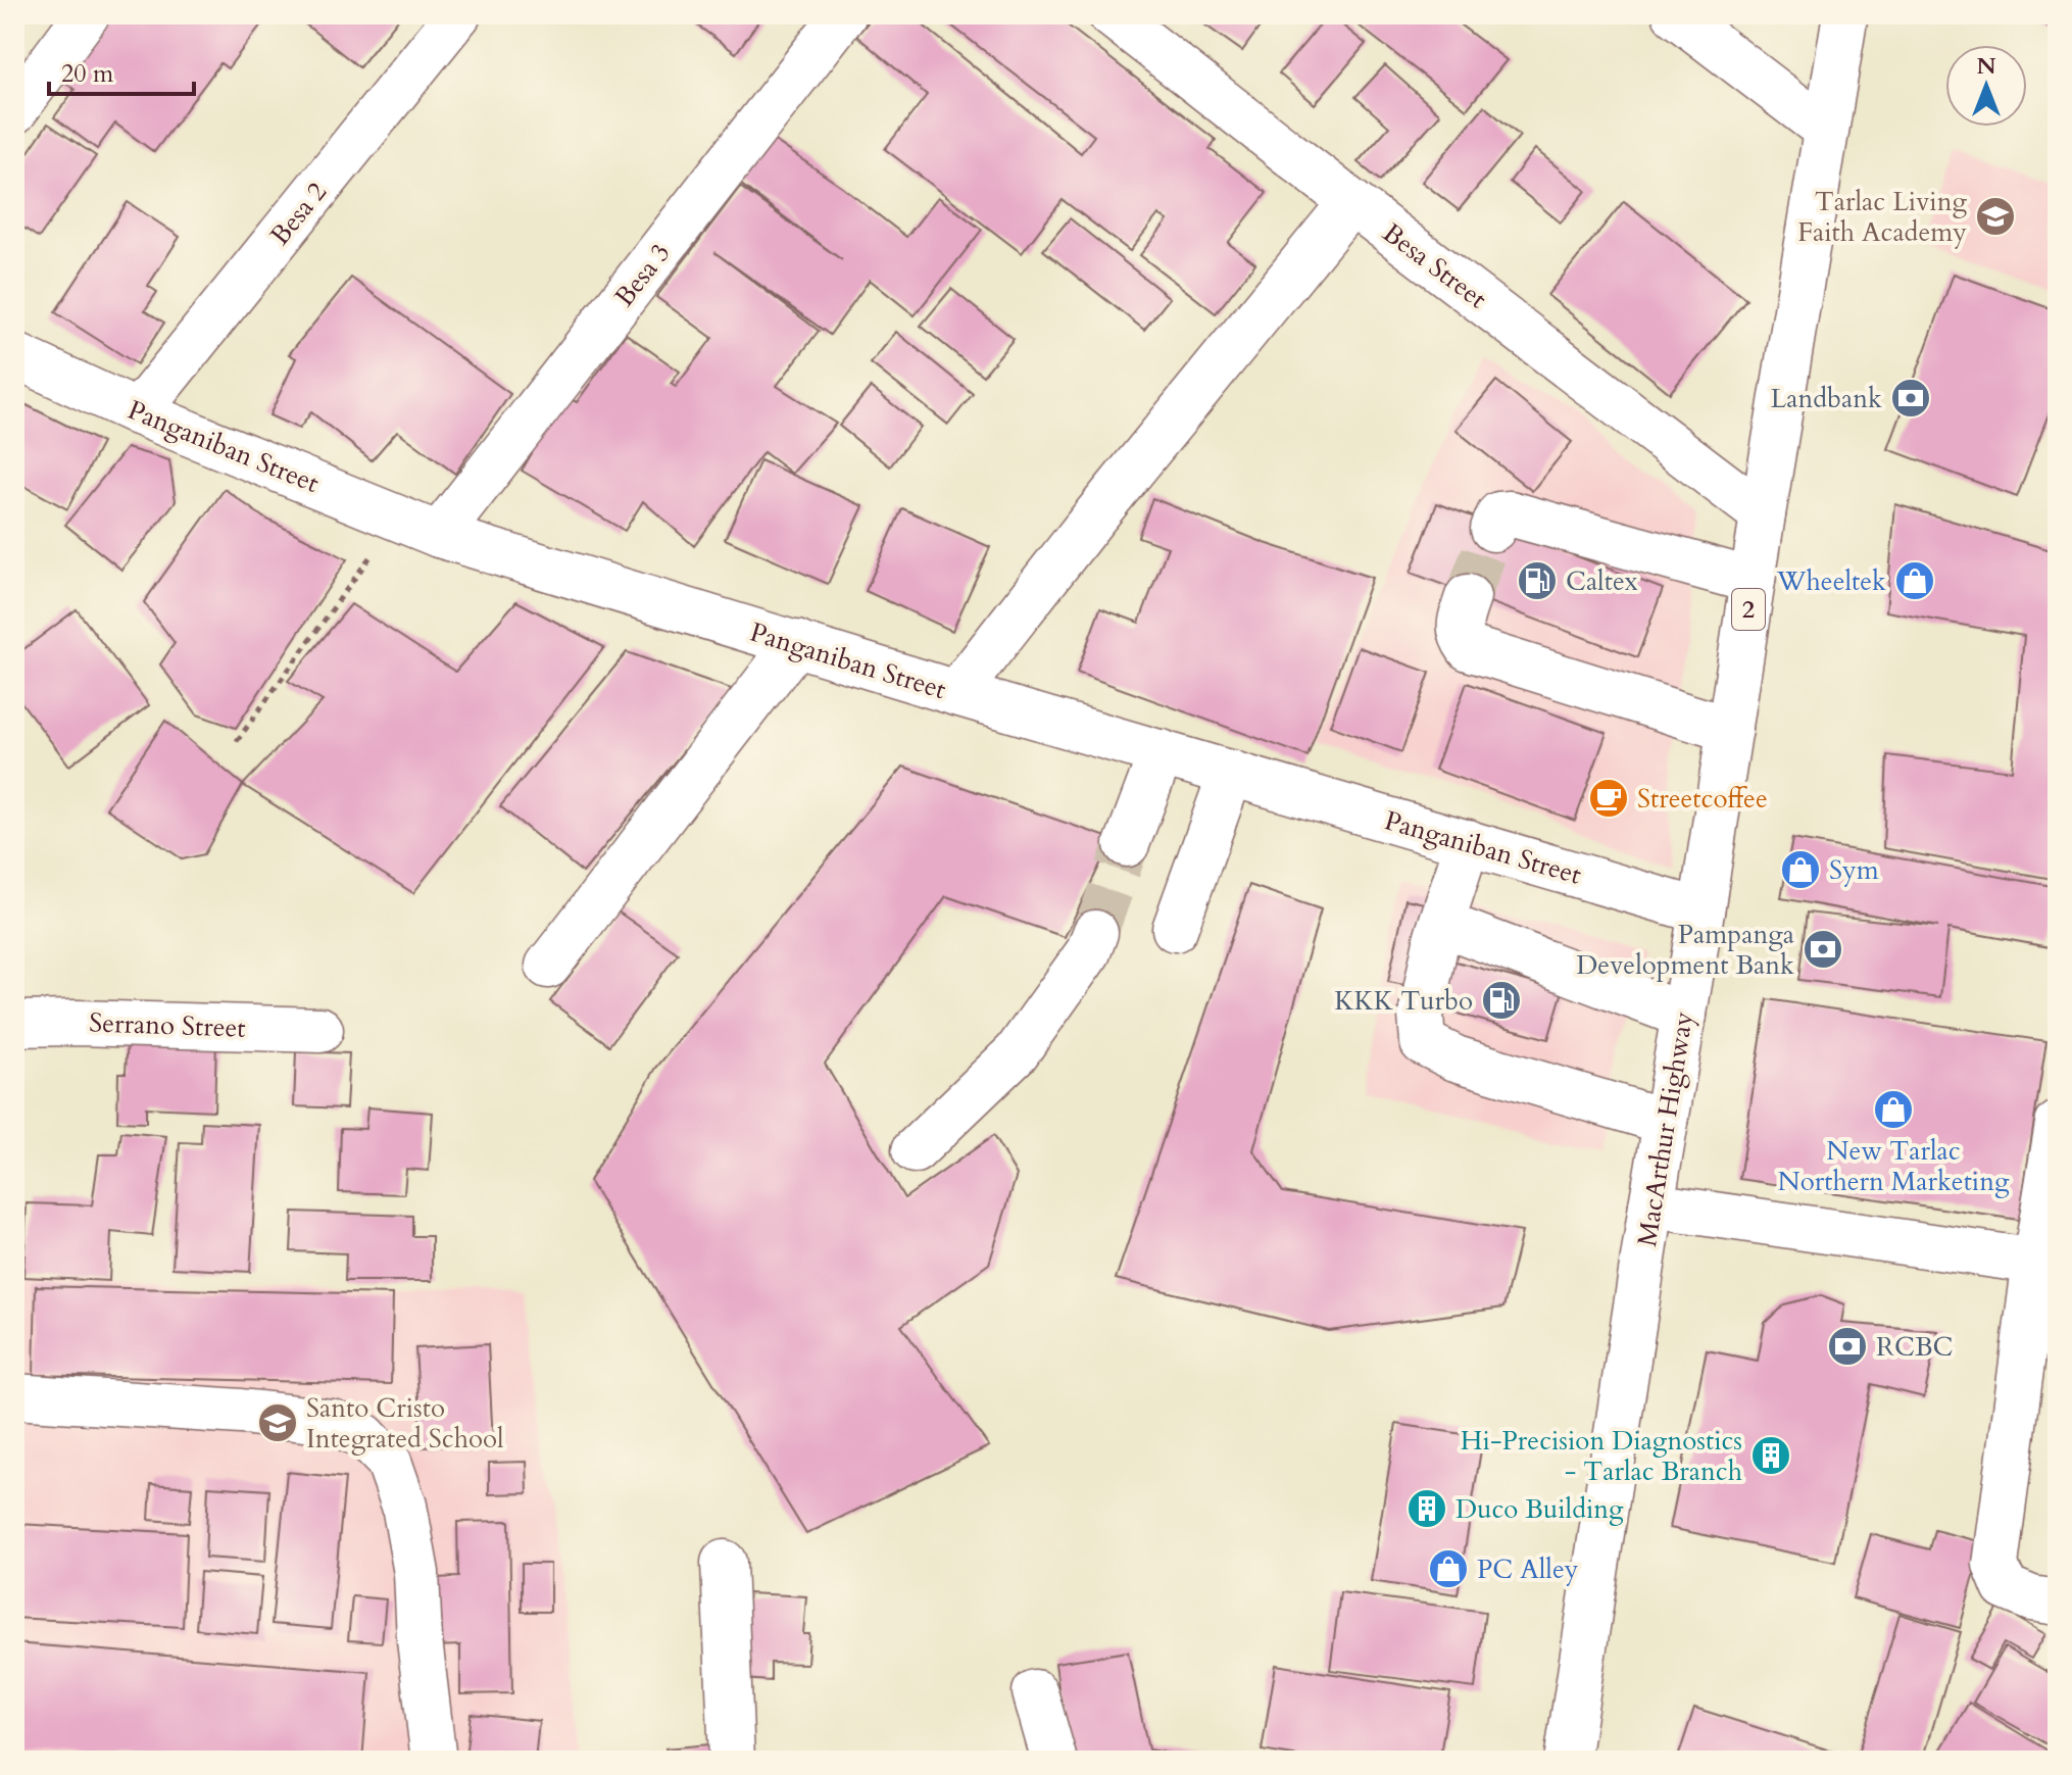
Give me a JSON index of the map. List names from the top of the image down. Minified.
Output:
{"streets":{"main road":["Besa 2","Besa Street","Besa 3","Panganiban Street","2","Serrano Street","MacArthur Highway"]},"crossings":[["Besa 2","Panganiban Street"],["Besa Street","MacArthur Highway"],["Besa 3","Panganiban Street"],["Panganiban Street","MacArthur Highway"]],"places":{"school or university":["Tarlac Living Faith Academy","Santo Cristo Integrated School"],"bank":["Landbank","Pampanga Development Bank","RCBC"],"fuel station":["Caltex","KKK Turbo"],"shop":["Wheeltek","Sym","New Tarlac Northern Marketing","PC Alley"],"cafe":["Streetcoffee"],"building":["Hi-Precision Diagnostics - Tarlac Branch","Duco Building"]},"scale_bar":"20 m","north":"top"}
